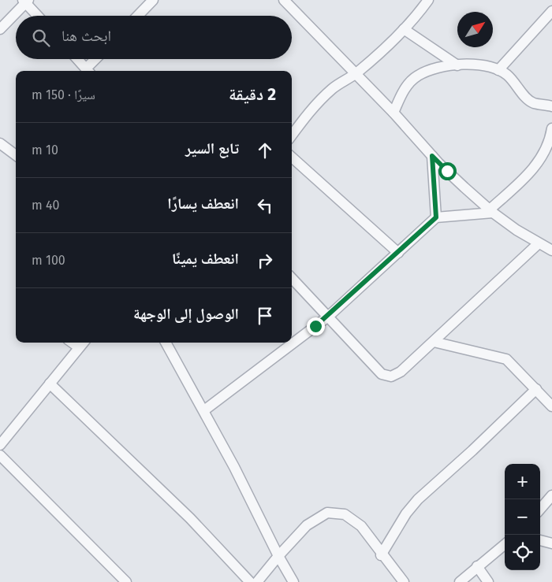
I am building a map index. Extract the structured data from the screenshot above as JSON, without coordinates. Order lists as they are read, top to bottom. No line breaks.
{"north":"top right","page":{"search":"ابحث هنا","heading":["2 دقيقة","سيرًا · 150 m"],"list":[["تابع السير","10 m"],["انعطف يسارًا","40 m"],["انعطف يمينًا","100 m"],"الوصول إلى الوجهة"],"map_buttons":["+","−"]}}
